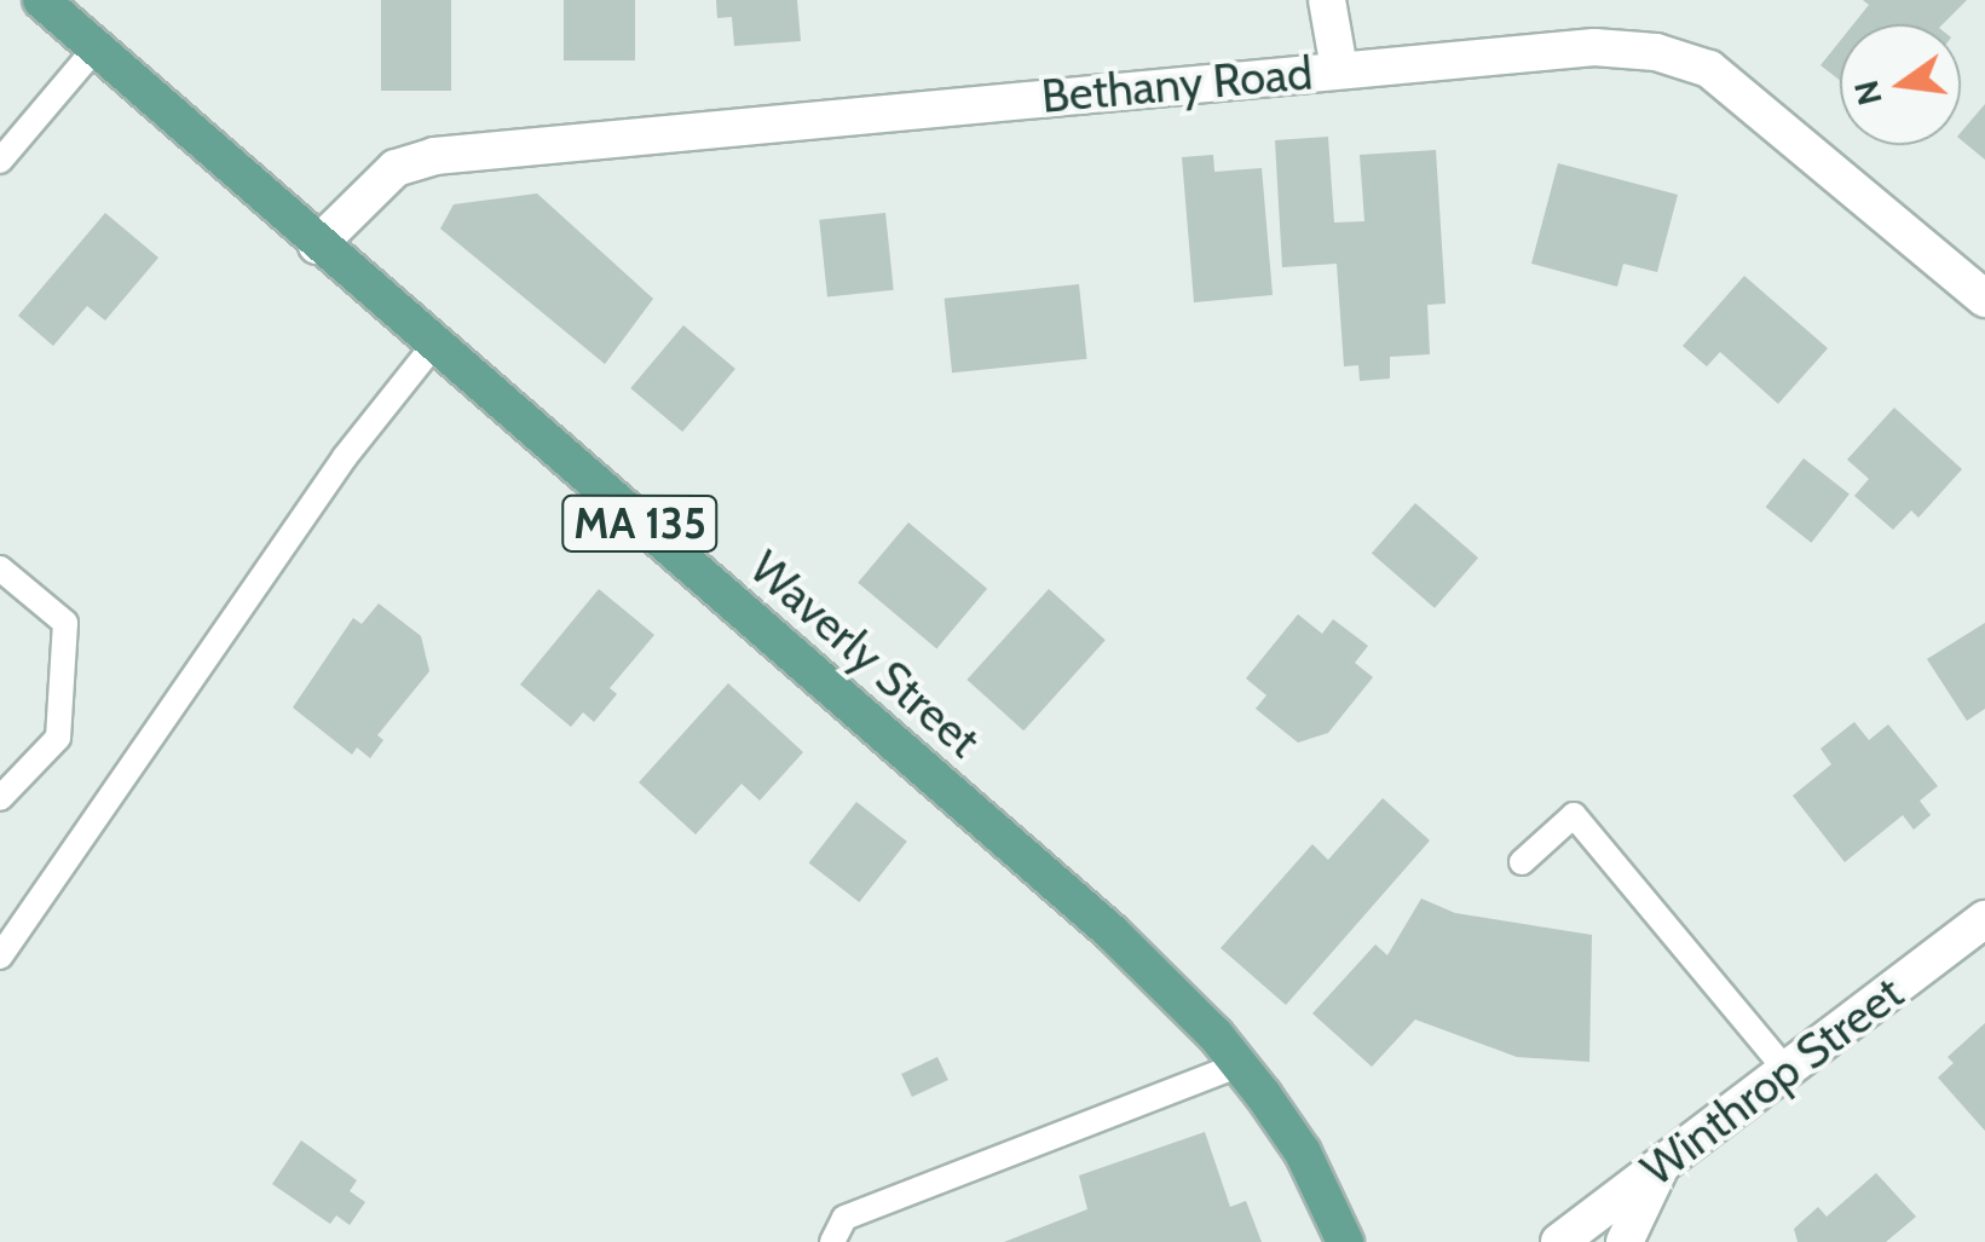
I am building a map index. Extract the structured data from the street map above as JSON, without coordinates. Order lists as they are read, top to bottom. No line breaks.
{"streets":{"main road":["MA 135","Waverly Street"],"street":["Bethany Road","Winthrop Street"]},"crossings":[["Bethany Road","Waverly Street"]],"north":"left"}
